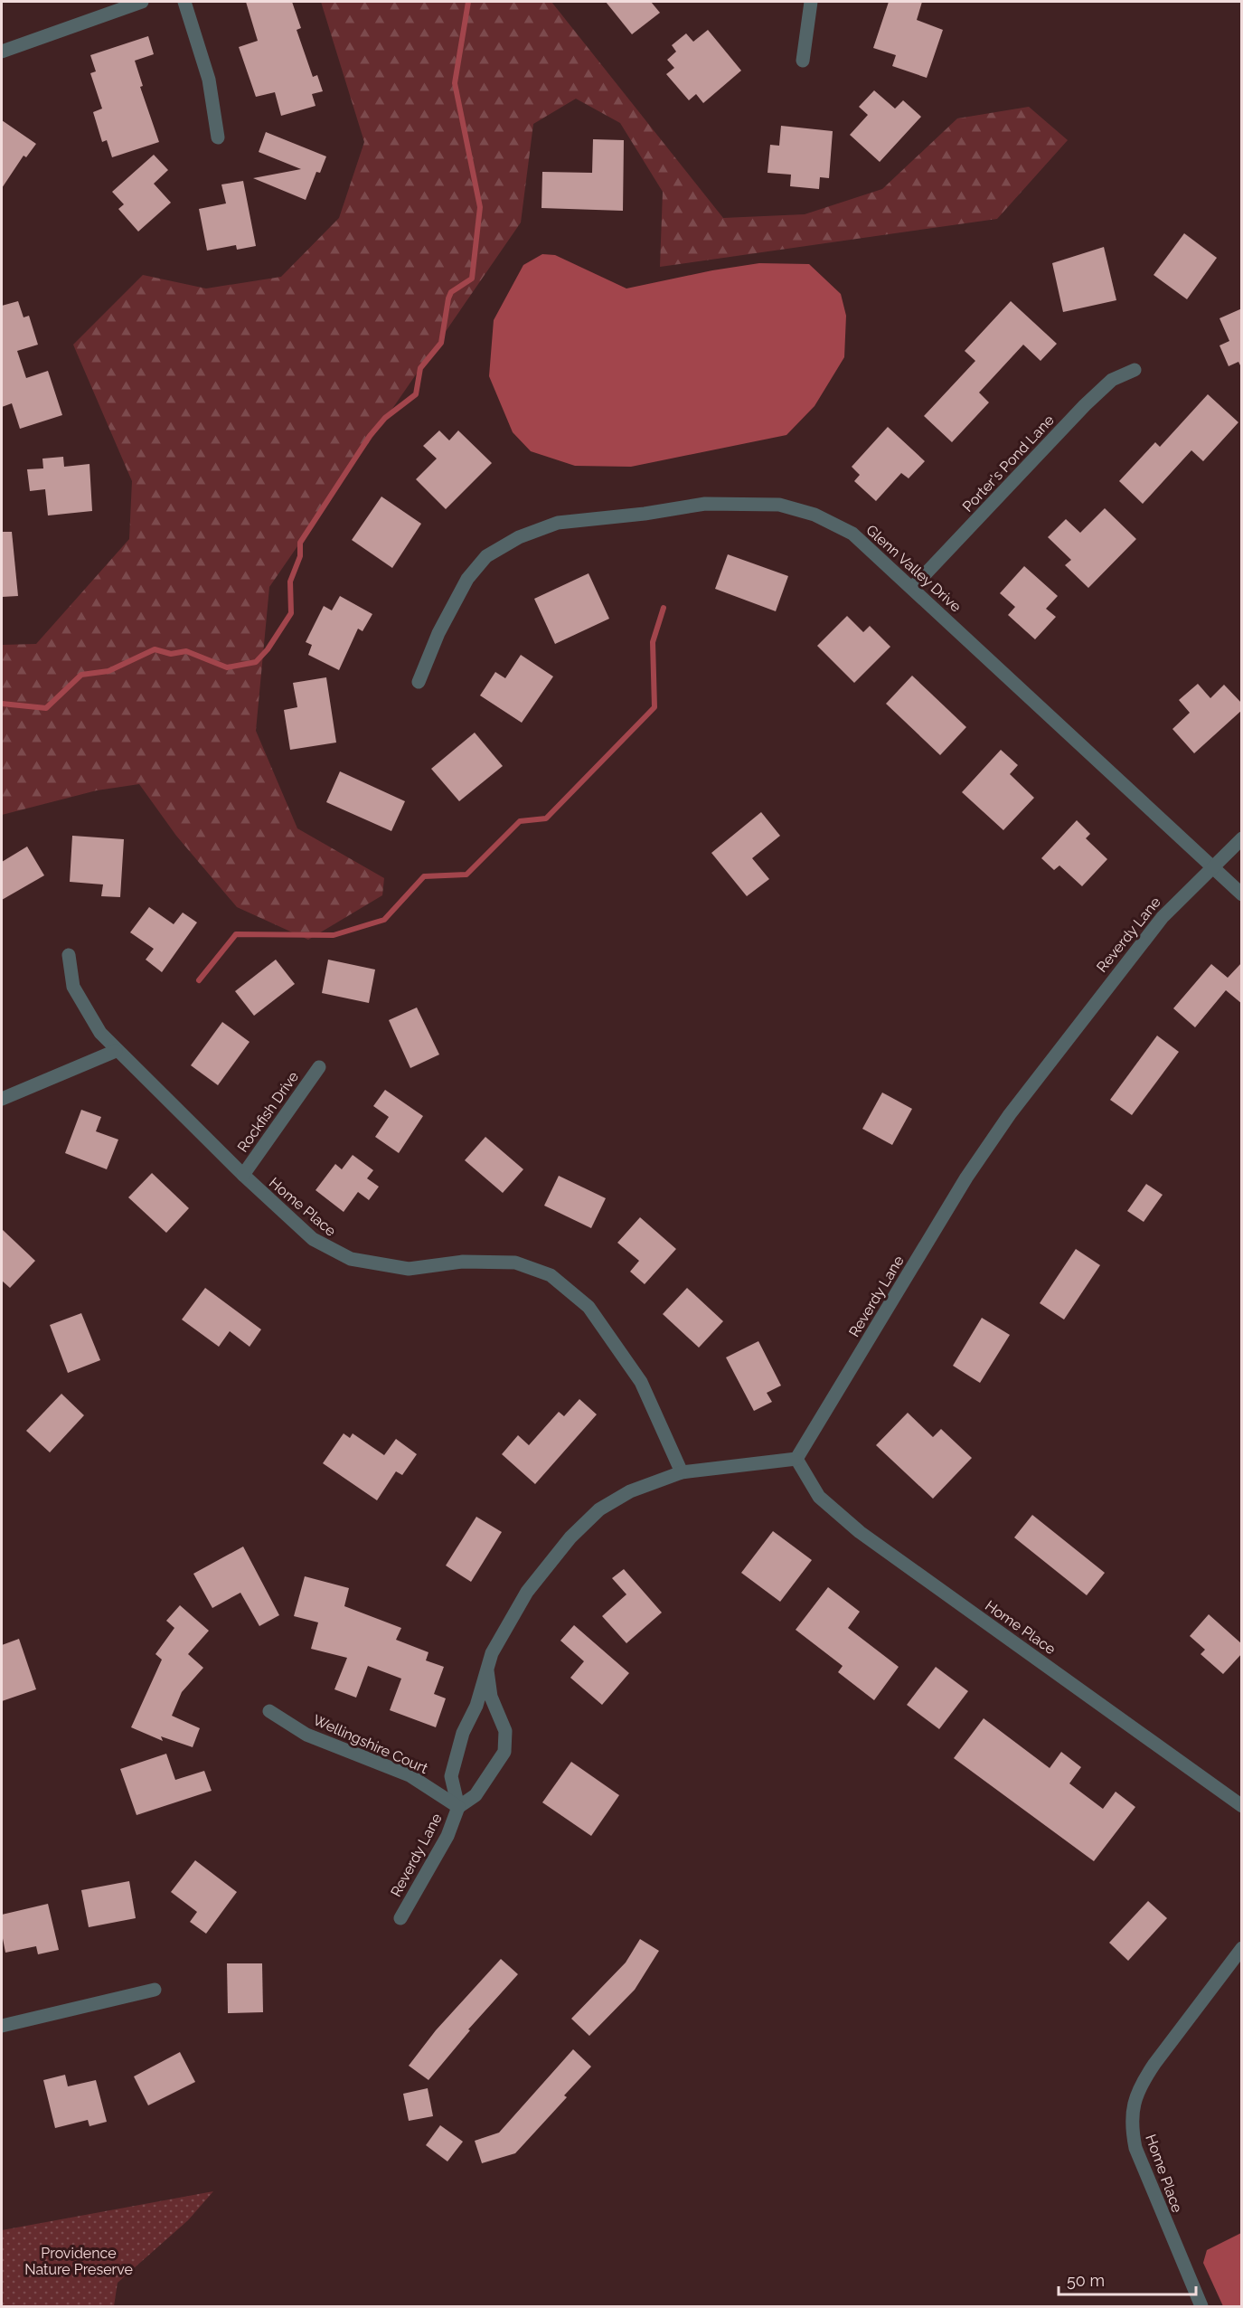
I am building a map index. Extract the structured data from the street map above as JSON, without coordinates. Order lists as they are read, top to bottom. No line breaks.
{"streets":{"street":["Porter's Pond Lane","Glenn Valley Drive","Reverdy Lane","Rockfish Drive","Home Place","Wellingshire Court"]},"crossings":[["Porter's Pond Lane","Glenn Valley Drive"],["Glenn Valley Drive","Reverdy Lane"],["Reverdy Lane","Home Place"],["Reverdy Lane","Wellingshire Court"],["Rockfish Drive","Home Place"]],"parks":["Providence Nature Preserve"],"scale_bar":"50 m"}
